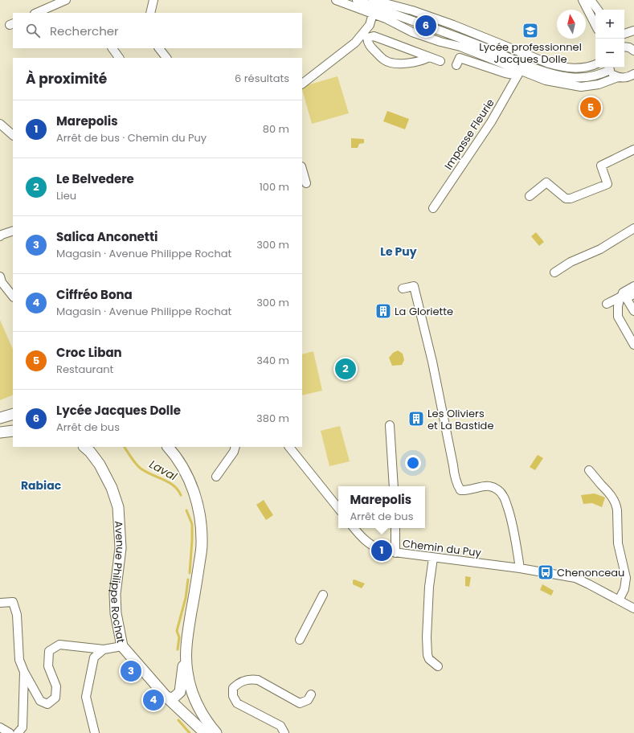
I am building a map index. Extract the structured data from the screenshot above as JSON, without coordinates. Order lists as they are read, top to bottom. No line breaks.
{"streets":{"main road":["Avenue Philippe Rochat"],"street":["Impasse Fleurie","Chemin du Puy"]},"districts":["Le Puy","Rabiac"],"water":["Laval"],"places":{"school or university":["Lycée professionnel Jacques Dolle"],"building":["La Gloriette","Les Oliviers et La Bastide"],"bus stop":["Chenonceau"]},"north":"top","page":{"map_buttons":["+","−"],"search":"Rechercher","pins":["6","5","2","1","3","4"],"heading":["À proximité","6 résultats"],"list":[{"mark":"1","name":"Marepolis","note":"Arrêt de bus · Chemin du Puy","value":"80 m"},{"mark":"2","name":"Le Belvedere","note":"Lieu","value":"100 m"},{"mark":"3","name":"Salica Anconetti","note":"Magasin · Avenue Philippe Rochat","value":"300 m"},{"mark":"4","name":"Ciffréo Bona","note":"Magasin · Avenue Philippe Rochat","value":"300 m"},{"mark":"5","name":"Croc Liban","note":"Restaurant","value":"340 m"},{"mark":"6","name":"Lycée Jacques Dolle","note":"Arrêt de bus","value":"380 m"}],"popup":["Marepolis","Arrêt de bus"]}}
